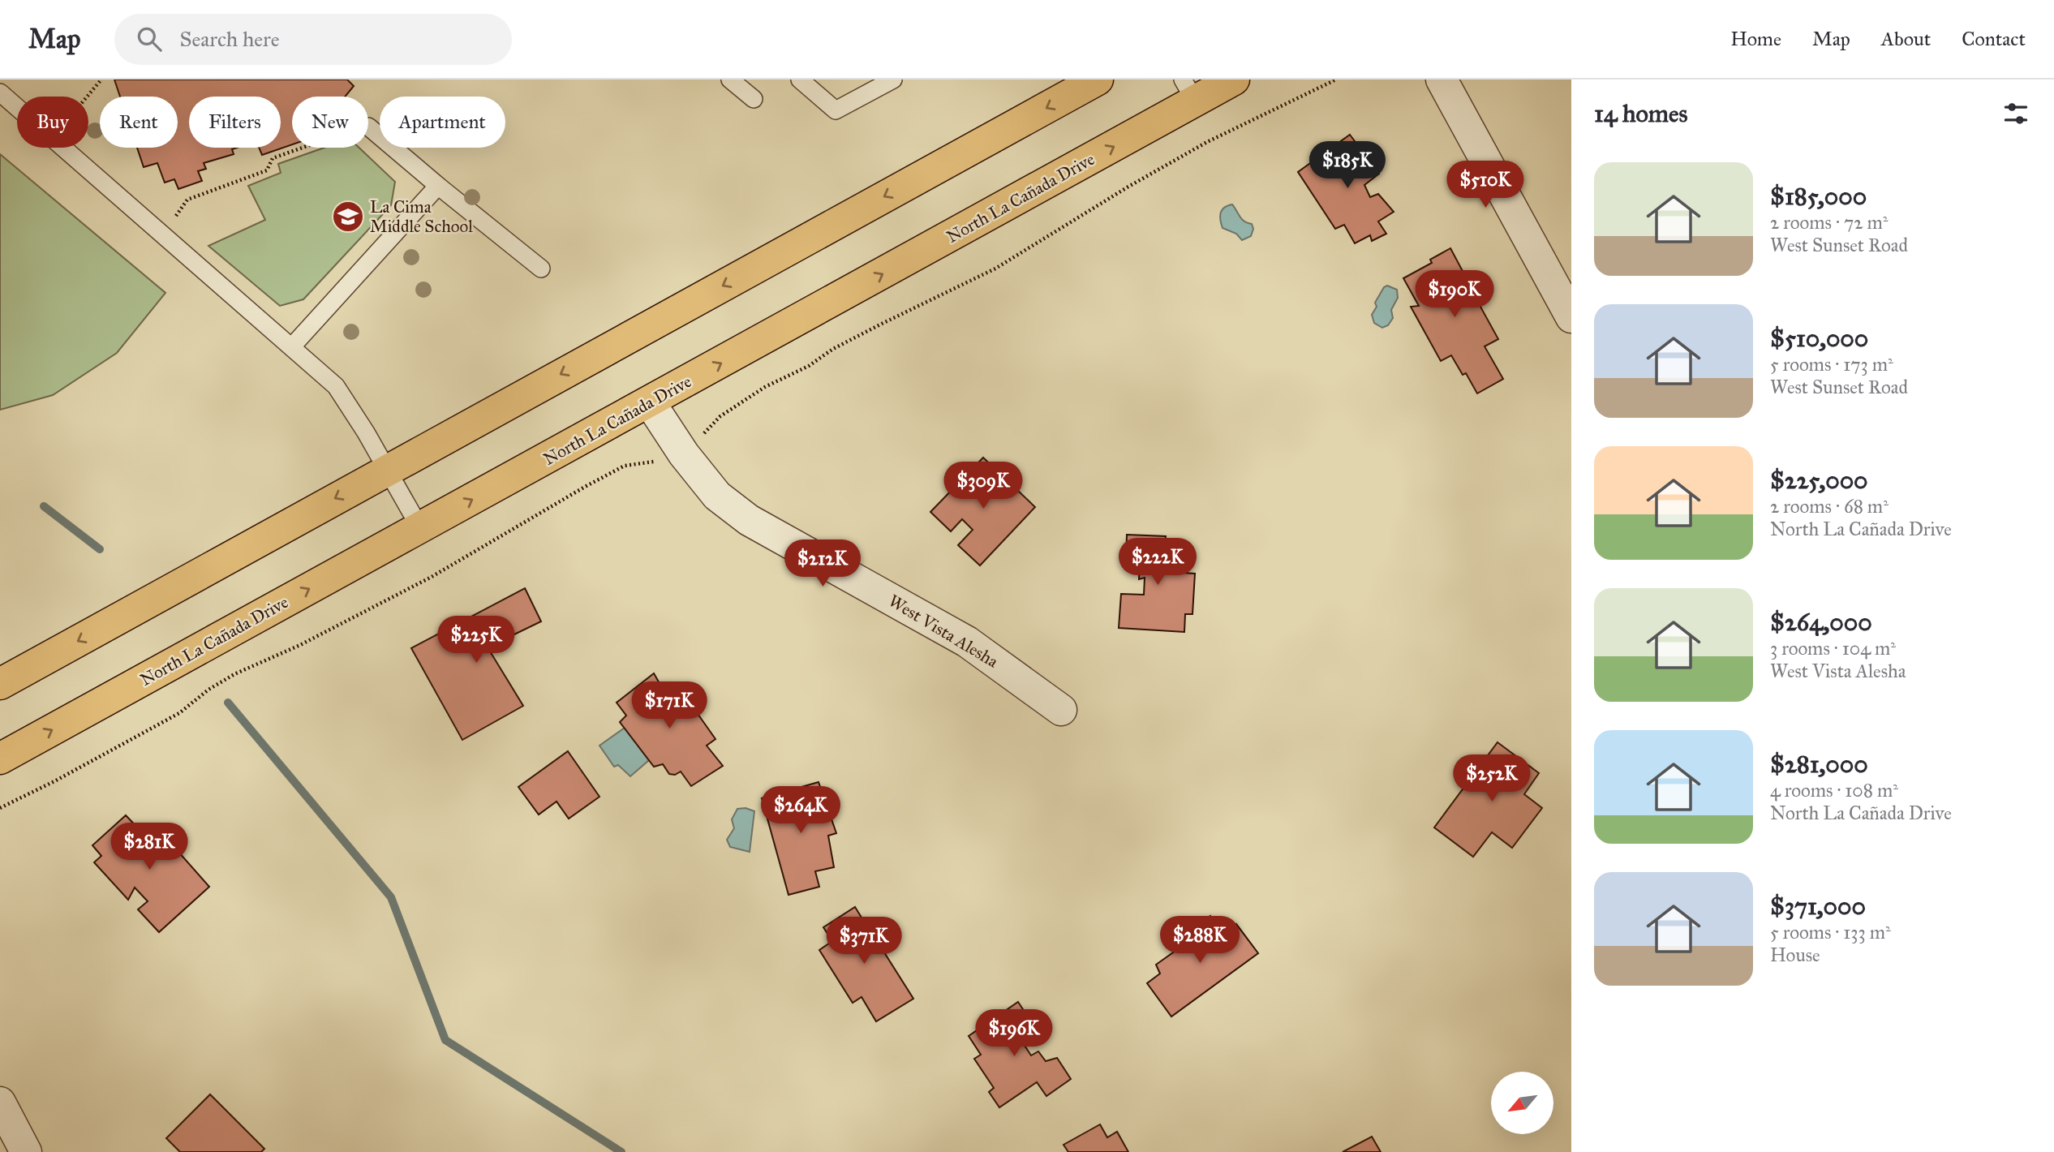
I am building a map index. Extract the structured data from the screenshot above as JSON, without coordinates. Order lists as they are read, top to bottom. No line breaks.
{"streets":{"main road":["North La Cañada Drive"],"street":["West Vista Alesha"]},"crossings":[["North La Cañada Drive","West Vista Alesha"]],"places":{"school or university":["La Cima Middle School"]},"north":"bottom left","page":{"header":"Map","search":"Search here","nav":["Home","Map","About","Contact"],"heading":"14 homes","chip":["Buy","Rent","Filters","New","Apartment"],"price":["$185K","$510K","$190K","$309K","$222K","$212K","$225K","$171K","$252K","$264K","$281K","$288K","$371K","$196K"],"list":[{"name":"$185,000","note":"2 rooms · 72 m² · West Sunset Road"},{"name":"$510,000","note":"5 rooms · 173 m² · West Sunset Road"},{"name":"$225,000","note":"2 rooms · 68 m² · North La Cañada Drive"},{"name":"$264,000","note":"3 rooms · 104 m² · West Vista Alesha"},{"name":"$281,000","note":"4 rooms · 108 m² · North La Cañada Drive"},{"name":"$371,000","note":"5 rooms · 133 m² · House"}]}}
